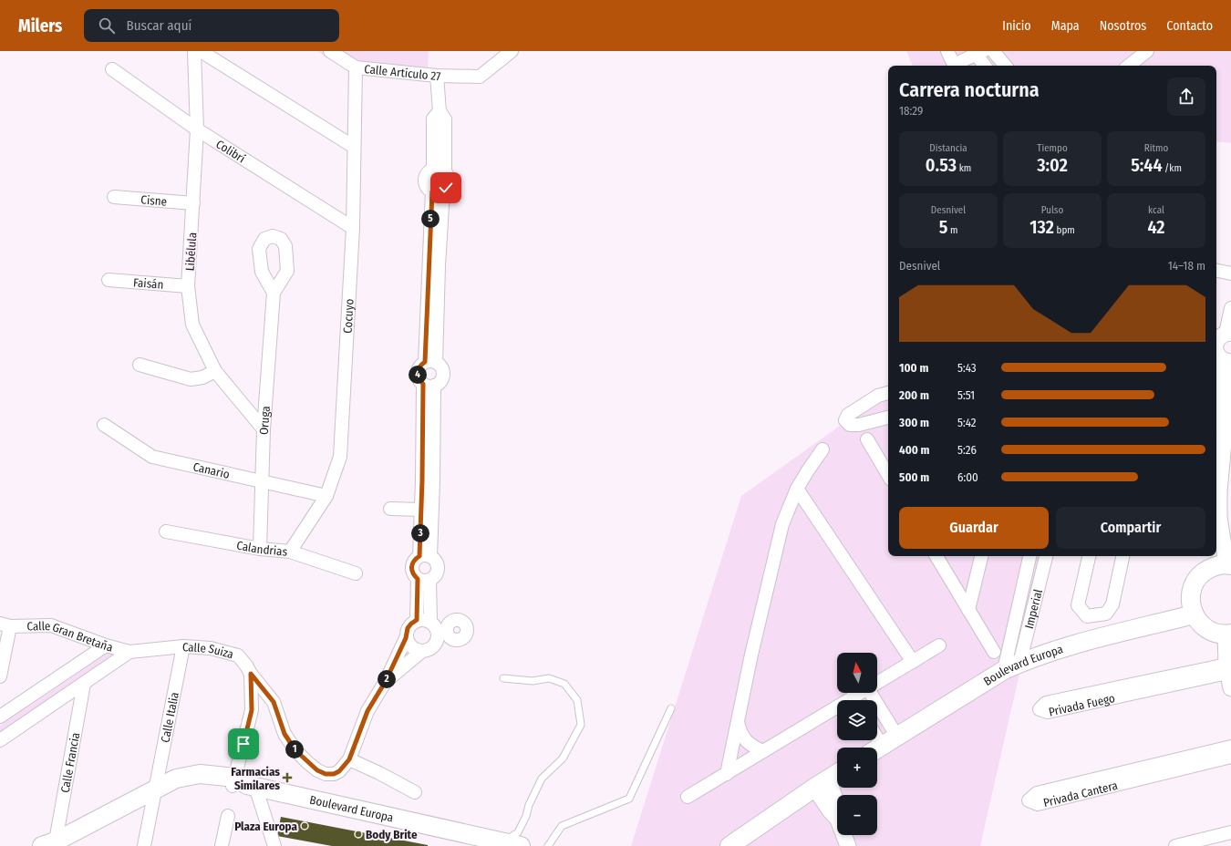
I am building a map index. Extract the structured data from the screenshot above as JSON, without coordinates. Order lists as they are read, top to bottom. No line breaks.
{"streets":{"main road":["Boulevard Europa"],"street":["Calle Artículo 27","Colibrí","Cisne","Libélula","Faisán","Cocuyo","Oruga","Canario","Calandrias","Imperial","Calle Gran Bretaña","Calle Suiza","Privada Fuego","Calle Italia","Calle Francia","Privada Cantera"]},"crossings":[["Calle Artículo 27","Cocuyo"],["Colibrí","Libélula"],["Colibrí","Cocuyo"],["Cisne","Libélula"],["Libélula","Faisán"],["Libélula","Oruga"],["Cocuyo","Canario"],["Cocuyo","Calandrias"],["Oruga","Canario"],["Oruga","Calandrias"],["Imperial","Boulevard Europa"],["Calle Gran Bretaña","Calle Suiza"],["Calle Suiza","Calle Italia"],["Boulevard Europa","Calle Italia"],["Boulevard Europa","Calle Francia"]],"places":{"health":["Farmacias Similares"],"other":["Plaza Europa","Body Brite"]},"north":"top","page":{"header":"Milers","search":"Buscar aquí","nav":["Inicio","Mapa","Nosotros","Contacto"],"heading":["Carrera nocturna","18:29"],"stats":[["Distancia","0.53 km"],["Tiempo","3:02"],["Ritmo","5:44 /km"],["Desnivel","5 m"],["Pulso","132 bpm"],["kcal","42"]],"pins":["5","4","3","2","1"],"chart":["Desnivel","14–18 m"],"list":[{"name":"100 m","note":"5:43"},{"name":"200 m","note":"5:51"},{"name":"300 m","note":"5:42"},{"name":"400 m","note":"5:26"},{"name":"500 m","note":"6:00"}],"buttons":["Guardar","Compartir"],"map_buttons":["+","−"]}}
